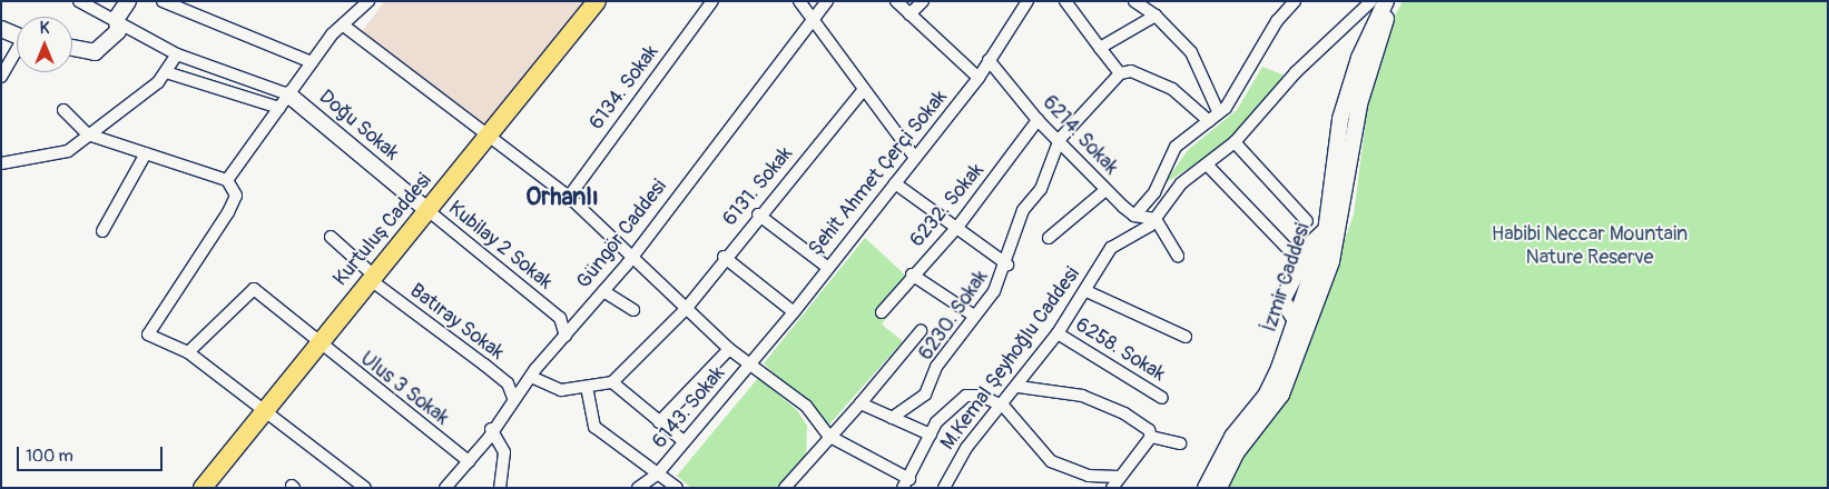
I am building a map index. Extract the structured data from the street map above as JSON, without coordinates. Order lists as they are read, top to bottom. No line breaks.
{"streets":{"main road":["Kurtuluş Caddesi"],"street":["6134. Sokak","Doğu Sokak","6214. Sokak","Şehit Ahmet Çerçi Sokak","6131. Sokak","6232. Sokak","Güngör Caddesi","Kubilay 2 Sokak","İzmir Caddesi","6230. Sokak","Batıray Sokak","6258. Sokak","M.Kemal Şeyhoğlu Caddesi","Ulus 3 Sokak","6143. Sokak"]},"crossings":[["Doğu Sokak","Kurtuluş Caddesi"],["Doğu Sokak","Kubilay 2 Sokak"],["6214. Sokak","Şehit Ahmet Çerçi Sokak"],["6214. Sokak","6232. Sokak"],["6214. Sokak","6230. Sokak"],["Şehit Ahmet Çerçi Sokak","6143. Sokak"],["Kurtuluş Caddesi","Kubilay 2 Sokak"],["Kurtuluş Caddesi","Batıray Sokak"],["Kurtuluş Caddesi","Ulus 3 Sokak"],["Güngör Caddesi","Kubilay 2 Sokak"],["Güngör Caddesi","Batıray Sokak"],["Güngör Caddesi","Ulus 3 Sokak"],["6258. Sokak","M.Kemal Şeyhoğlu Caddesi"]],"districts":["Orhanlı"],"parks":["Habibi Neccar Mountain Nature Reserve"],"scale_bar":"100 m","north":"top"}
